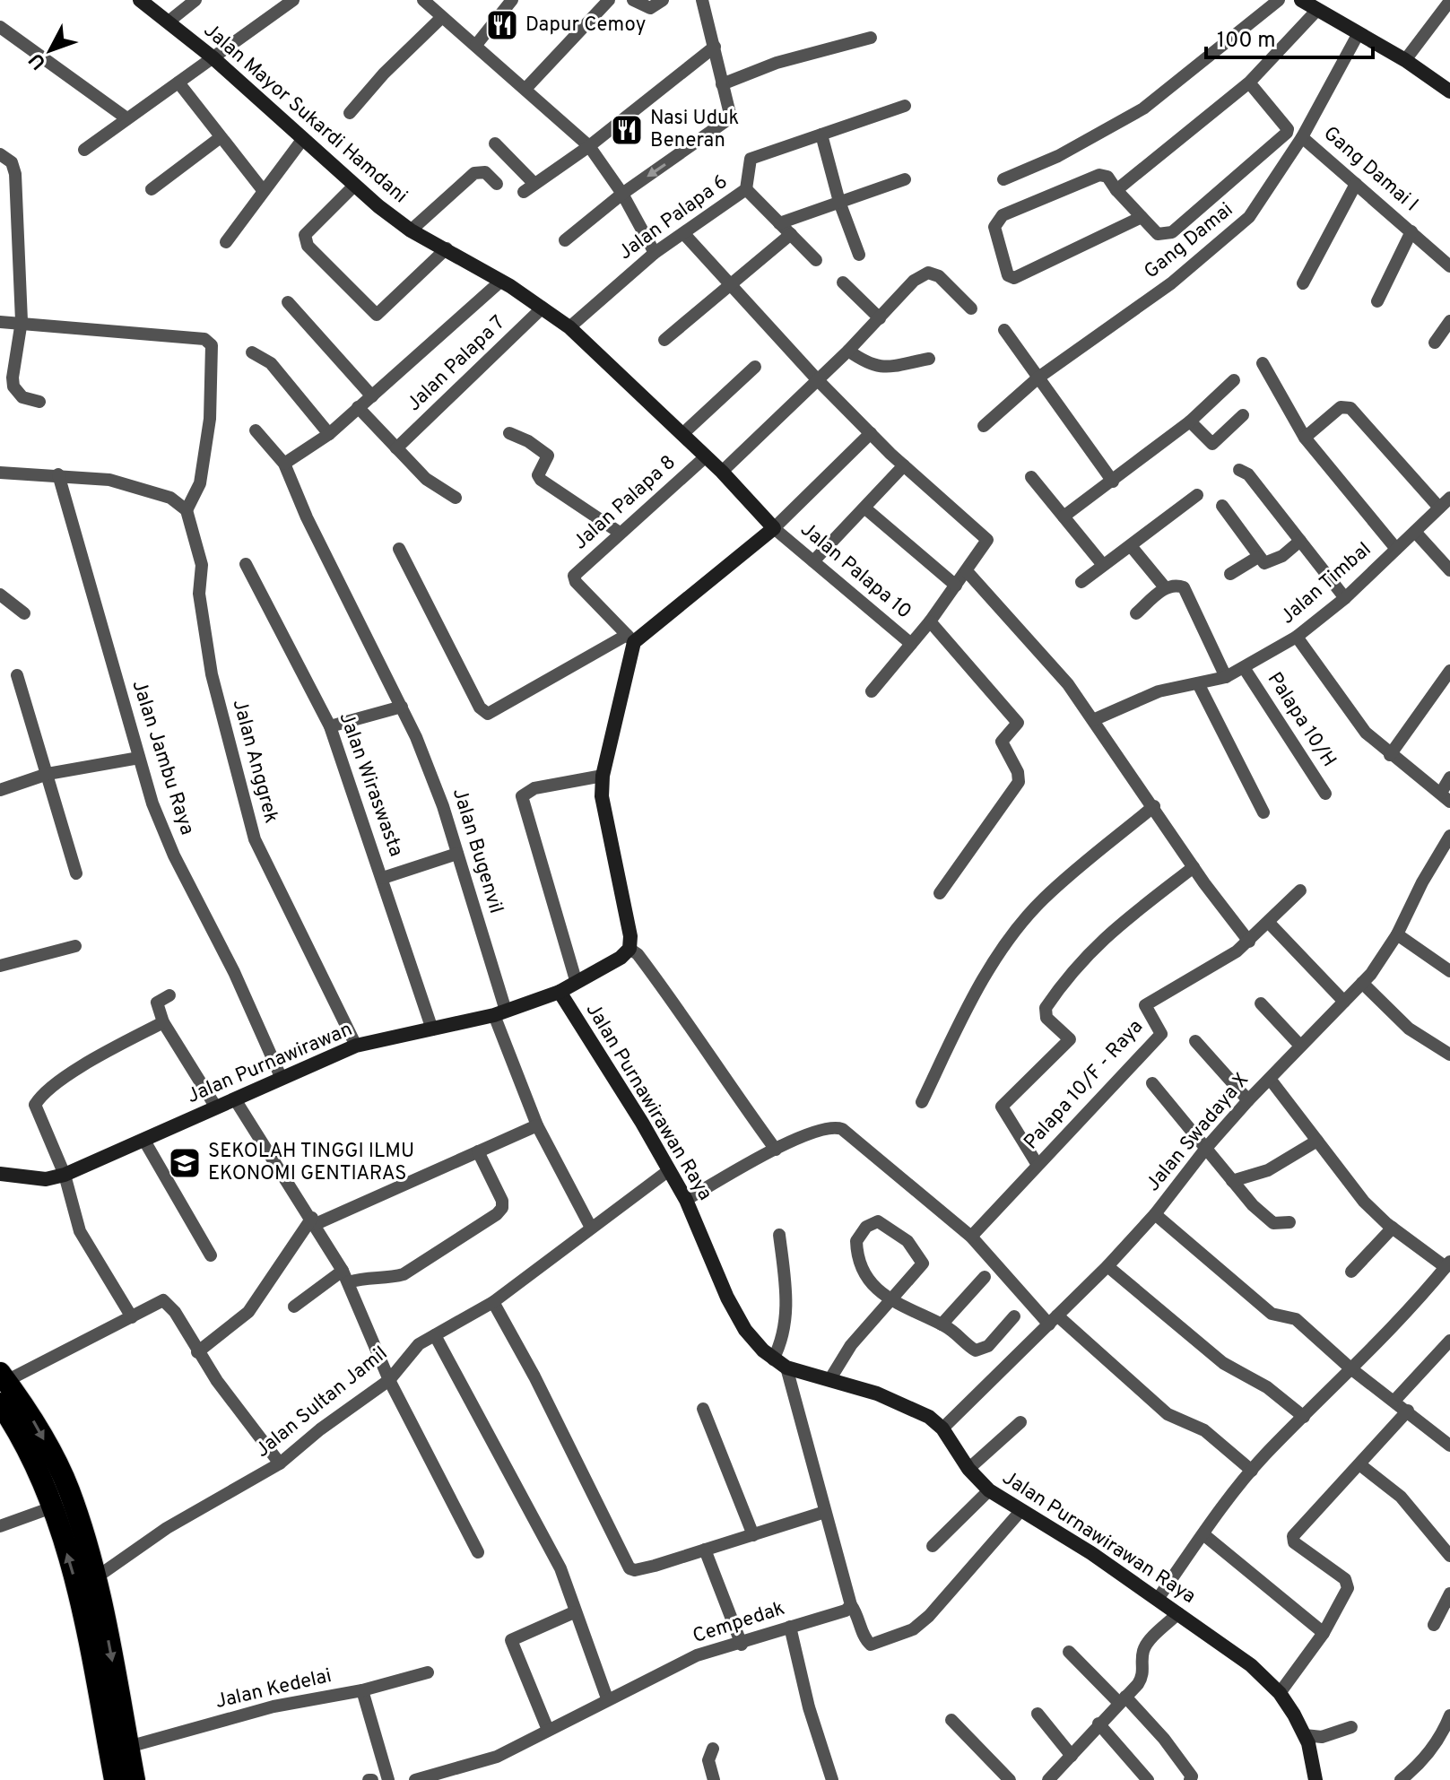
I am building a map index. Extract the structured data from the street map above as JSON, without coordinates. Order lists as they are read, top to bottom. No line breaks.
{"streets":{"street":["Jalan Mayor Sukardi Hamdani","Gang Damai I","Jalan Palapa 6","Gang Damai","Jalan Palapa 7","Jalan Palapa 8","Jalan Palapa 10","Jalan Timbal","Palapa 10/H","Jalan Jambu Raya","Jalan Anggrek","Jalan Wiraswasta","Jalan Bugenvil","Jalan Purnawirawan","Palapa 10/F - Raya","Jalan Purnawirawan Raya","Jalan Swadaya X","Jalan Sultan Jamil","Cempedak","Jalan Kedelai"]},"crossings":[["Jalan Mayor Sukardi Hamdani","Jalan Palapa 6"],["Jalan Mayor Sukardi Hamdani","Jalan Palapa 7"],["Jalan Mayor Sukardi Hamdani","Jalan Palapa 8"],["Jalan Mayor Sukardi Hamdani","Jalan Palapa 10"],["Gang Damai I","Gang Damai"],["Jalan Timbal","Palapa 10/H"],["Jalan Jambu Raya","Jalan Purnawirawan"],["Jalan Anggrek","Jalan Purnawirawan"],["Jalan Wiraswasta","Jalan Purnawirawan"],["Jalan Bugenvil","Jalan Purnawirawan"],["Jalan Bugenvil","Jalan Sultan Jamil"],["Jalan Purnawirawan","Jalan Purnawirawan Raya"],["Jalan Purnawirawan Raya","Jalan Swadaya X"],["Jalan Purnawirawan Raya","Jalan Sultan Jamil"]],"places":{"restaurant":["Dapur Cemoy","Nasi Uduk Beneran"],"school or university":["SEKOLAH TINGGI ILMU EKONOMI GENTIARAS"]},"scale_bar":"100 m","north":"bottom left"}
